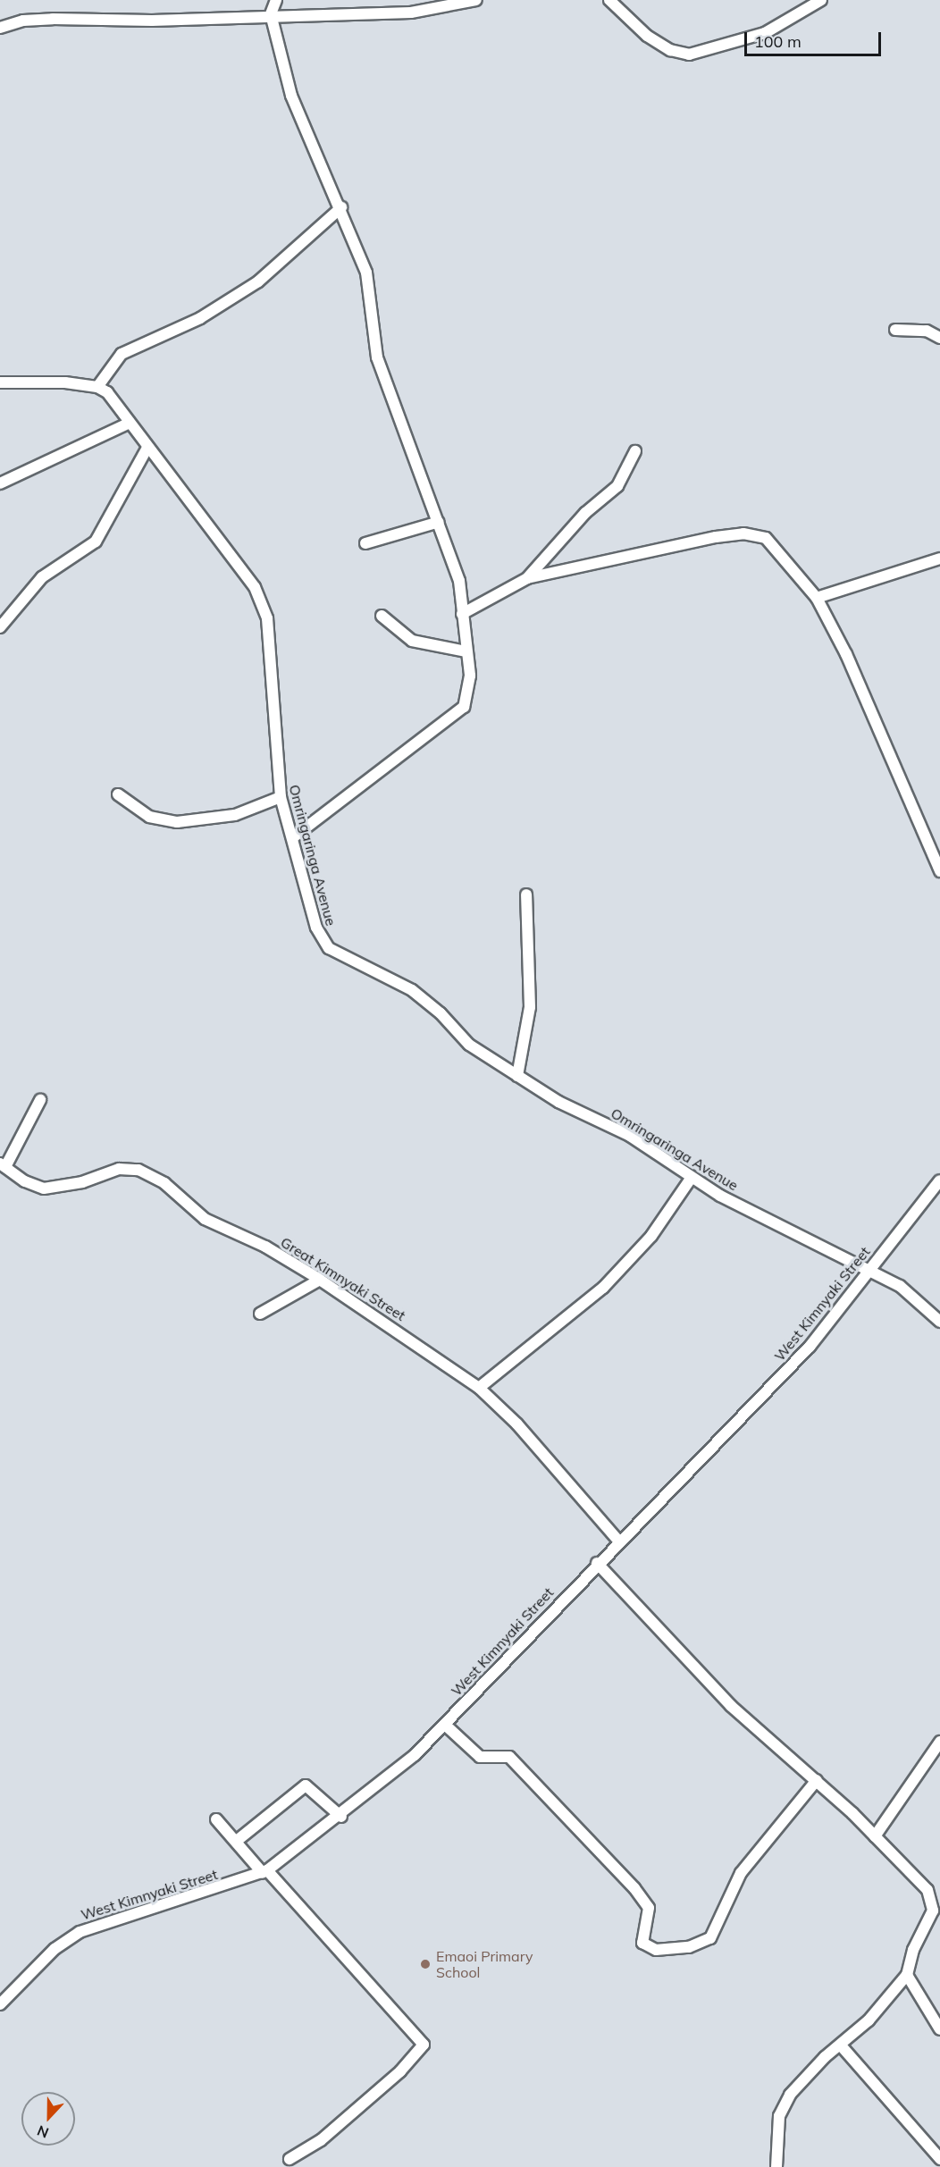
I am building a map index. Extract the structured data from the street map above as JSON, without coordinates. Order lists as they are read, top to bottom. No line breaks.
{"streets":{"street":["Omringaringa Avenue","Great Kimnyaki Street","West Kimnyaki Street"]},"crossings":[["Omringaringa Avenue","West Kimnyaki Street"],["Great Kimnyaki Street","West Kimnyaki Street"]],"places":["Emaoi Primary School"],"scale_bar":"100 m","north":"bottom"}
